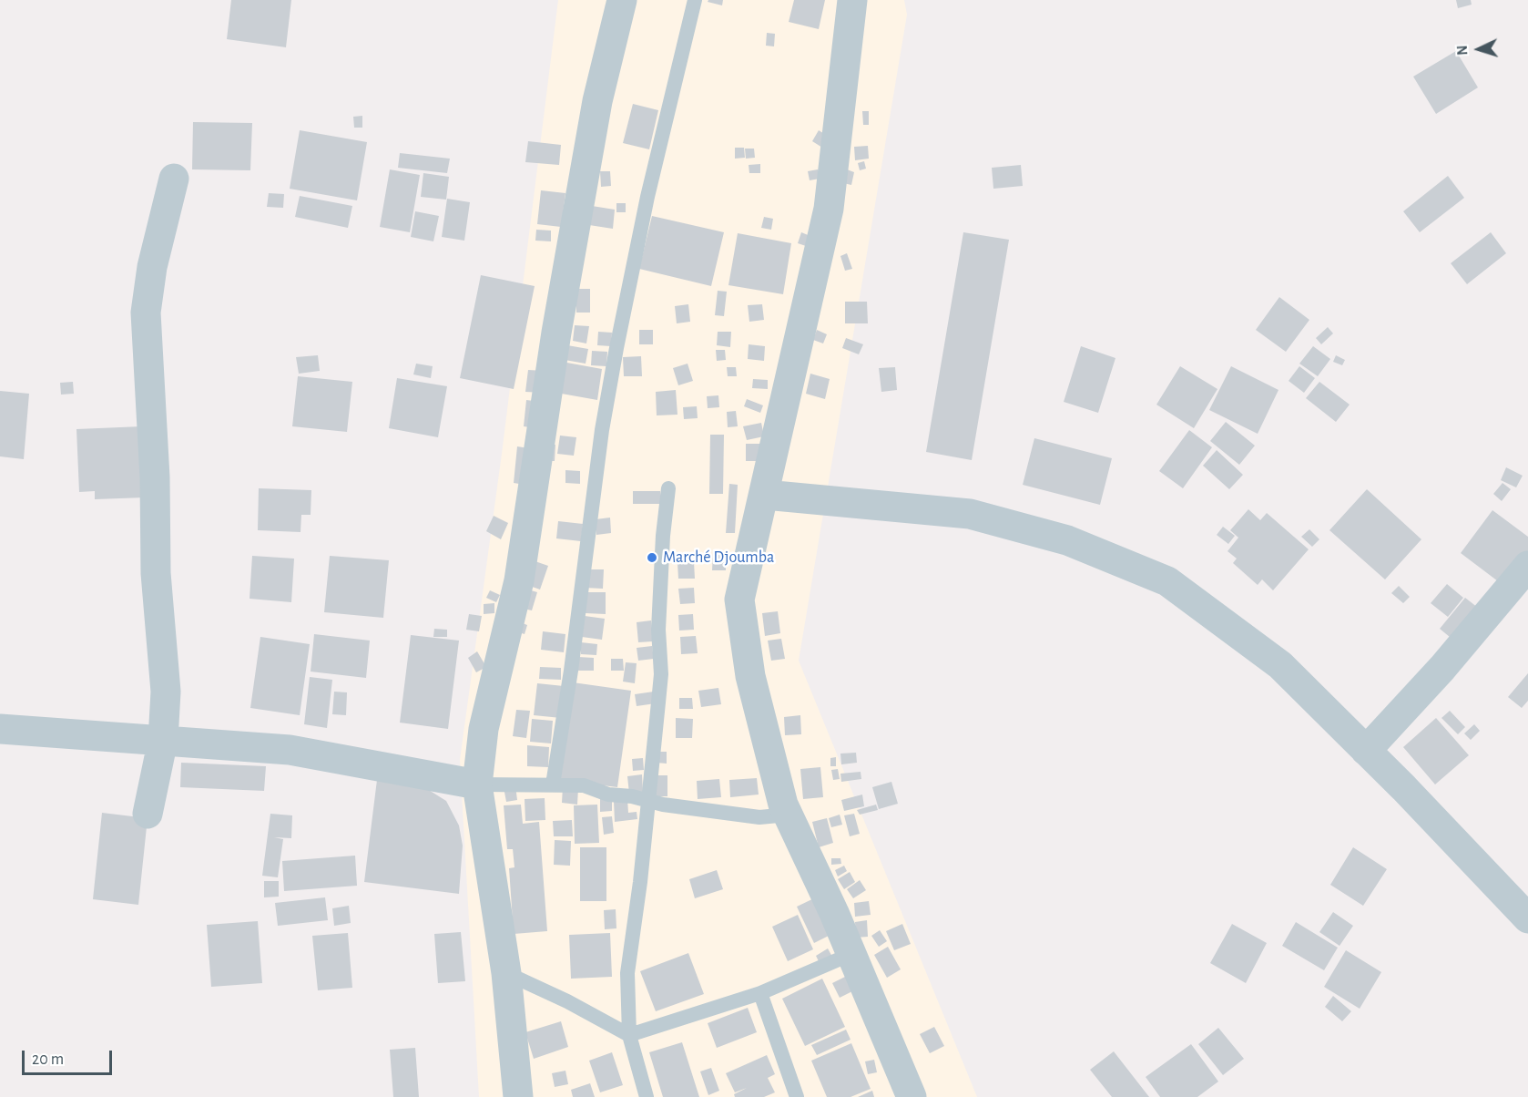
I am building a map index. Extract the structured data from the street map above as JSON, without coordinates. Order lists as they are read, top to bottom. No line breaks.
{"places":["Marché Djoumba"],"scale_bar":"20 m","north":"left"}
